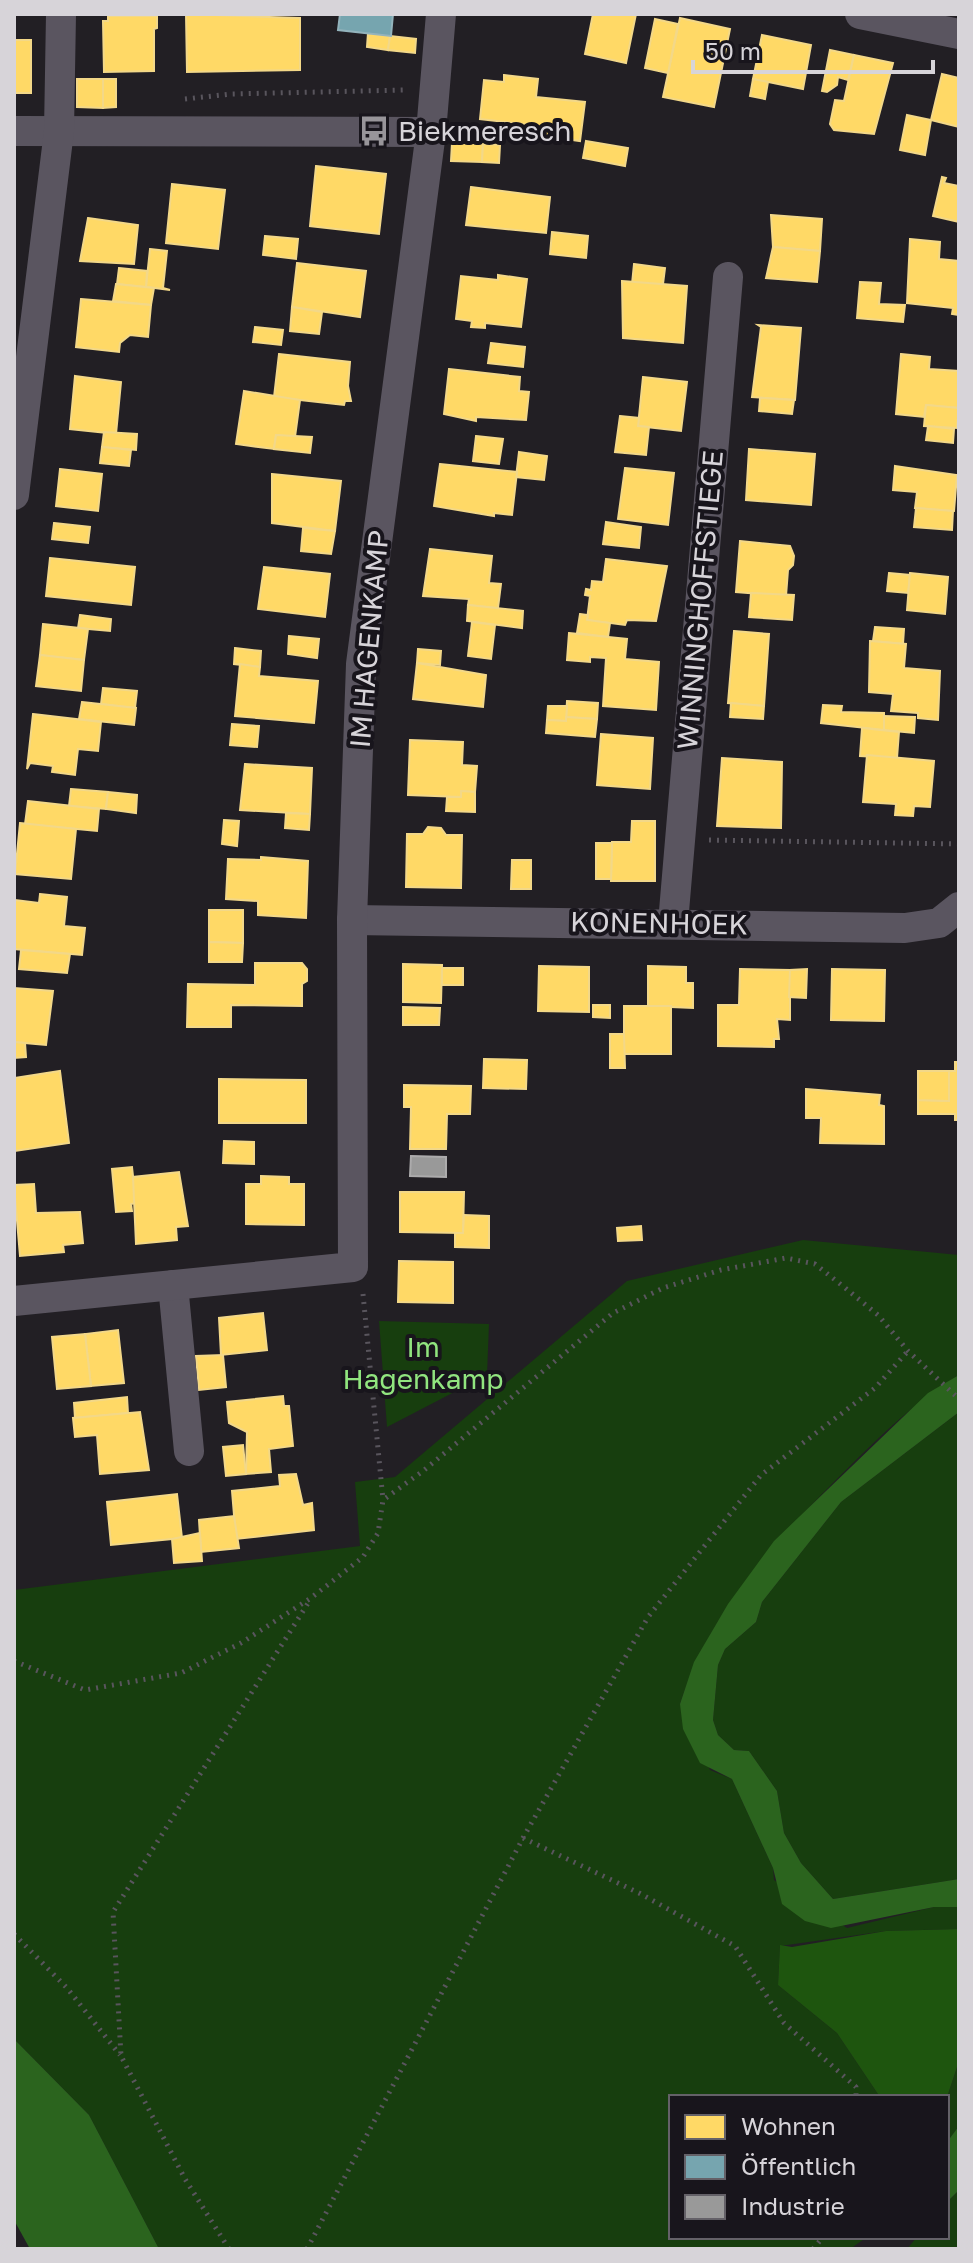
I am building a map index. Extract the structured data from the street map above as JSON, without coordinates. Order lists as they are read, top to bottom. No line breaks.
{"streets":{"street":["WINNINGHOFFSTIEGE","IM HAGENKAMP","KONENHOEK"]},"crossings":[["WINNINGHOFFSTIEGE","KONENHOEK"],["IM HAGENKAMP","KONENHOEK"]],"parks":["Im Hagenkamp"],"places":{"bus stop":["Biekmeresch"]},"legend":["Wohnen","Öffentlich","Industrie"],"scale_bar":"50 m"}
